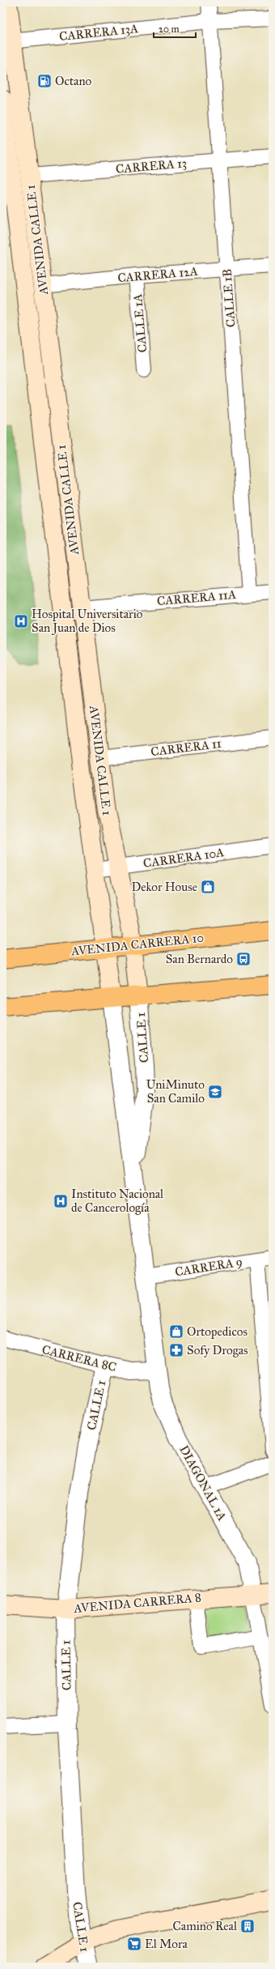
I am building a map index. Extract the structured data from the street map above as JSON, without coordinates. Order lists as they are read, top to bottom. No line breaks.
{"streets":{"main road":["AVENIDA CALLE 1","AVENIDA CARRERA 10","AVENIDA CARRERA 8"],"street":["CARRERA 13A","CARRERA 13","CARRERA 12A","CALLE 1B","CALLE 1A","CARRERA 11A","CARRERA 11","CARRERA 10A","CALLE 1","CARRERA 9","CARRERA 8C","DIAGONAL 1A"]},"crossings":[["CARRERA 13A","AVENIDA CALLE 1"],["CARRERA 13A","CALLE 1B"],["CARRERA 13","AVENIDA CALLE 1"],["CARRERA 13","CALLE 1B"],["AVENIDA CALLE 1","CARRERA 12A"],["AVENIDA CALLE 1","CARRERA 11A"],["AVENIDA CALLE 1","CARRERA 11"],["AVENIDA CALLE 1","CARRERA 10A"],["AVENIDA CALLE 1","AVENIDA CARRERA 10"],["AVENIDA CALLE 1","CALLE 1"],["CARRERA 12A","CALLE 1B"],["CARRERA 12A","CALLE 1A"],["CALLE 1B","CARRERA 11A"],["CALLE 1","CARRERA 9"],["CALLE 1","CARRERA 8C"],["CALLE 1","DIAGONAL 1A"],["CALLE 1","AVENIDA CARRERA 8"],["CARRERA 8C","DIAGONAL 1A"],["DIAGONAL 1A","AVENIDA CARRERA 8"]],"places":{"fuel station":["Octano"],"hospital":["Hospital Universitario San Juan de Dios","Instituto Nacional de Cancerología"],"shop":["Dekor House","Ortopedicos"],"bus stop":["San Bernardo"],"school or university":["UniMinuto San Camilo"],"pharmacy":["Sofy Drogas"],"building":["Camino Real"],"supermarket":["El Mora"]},"scale_bar":"20 m"}
